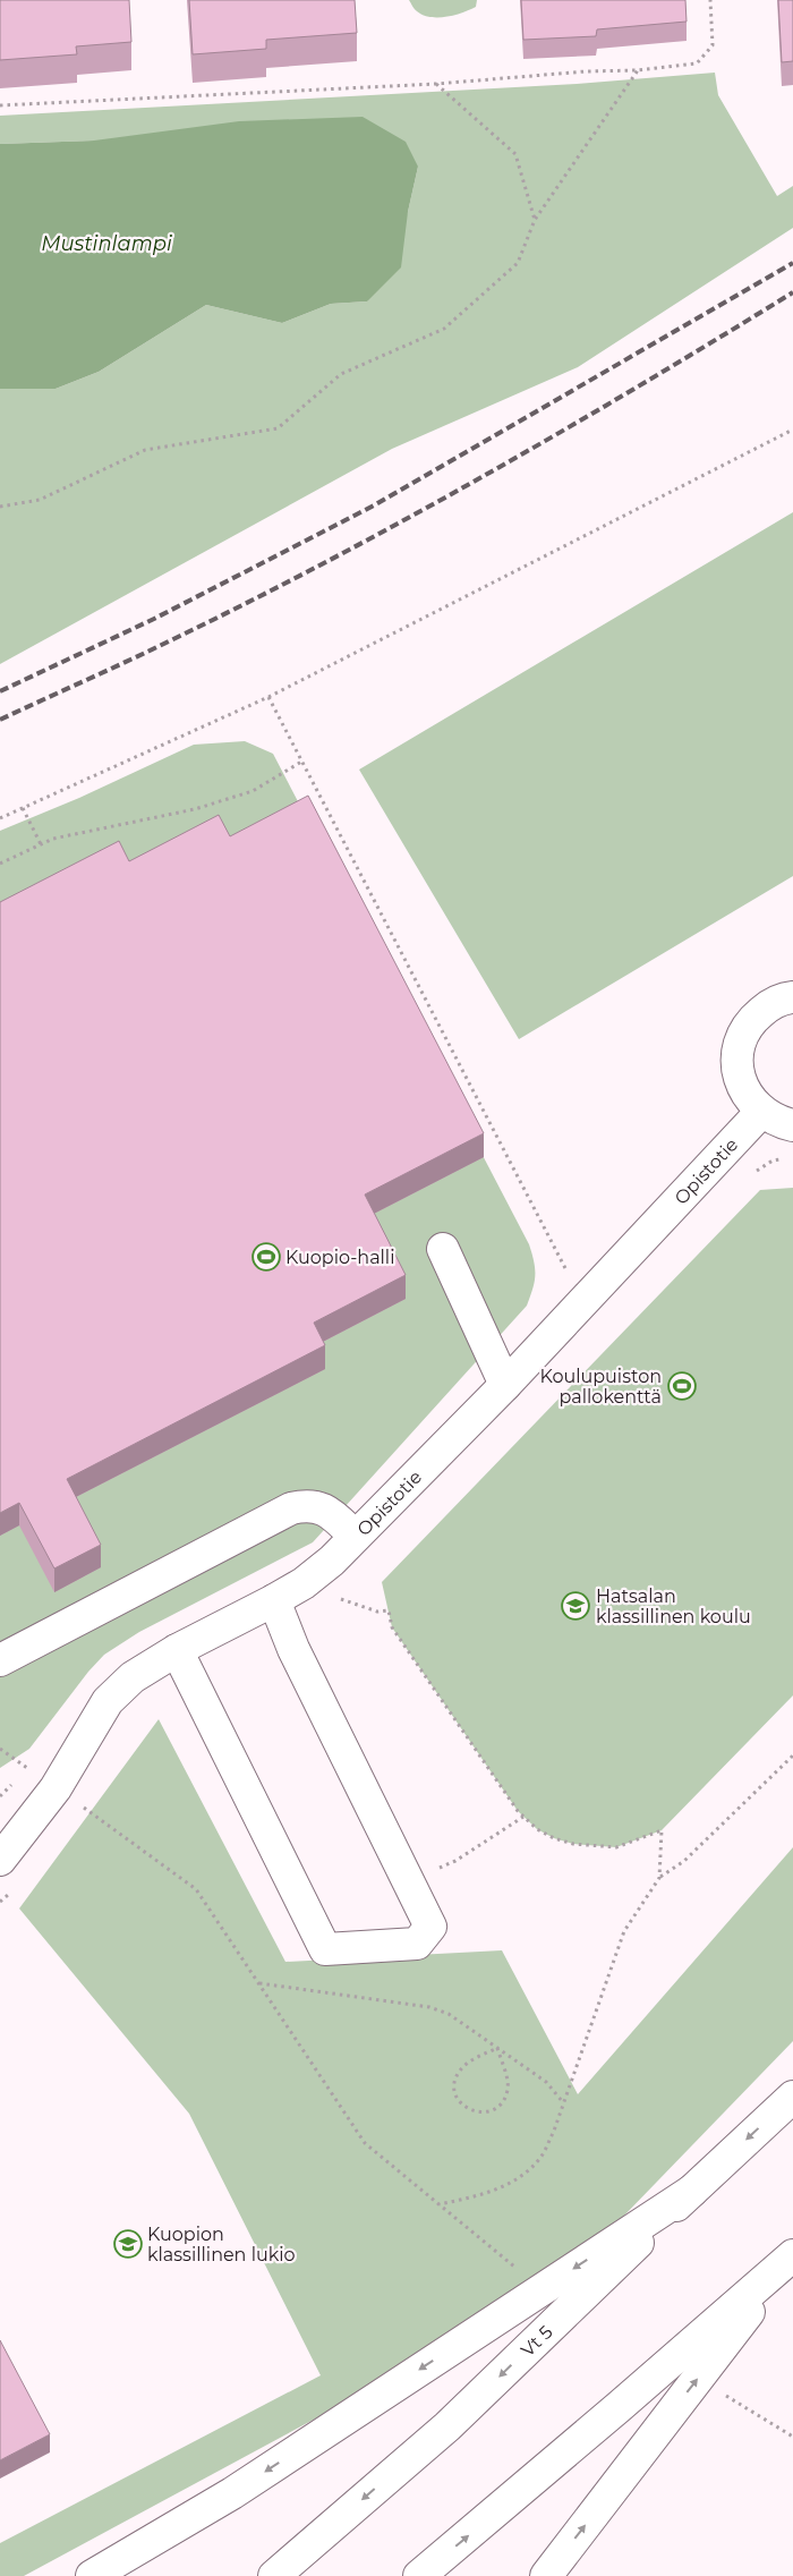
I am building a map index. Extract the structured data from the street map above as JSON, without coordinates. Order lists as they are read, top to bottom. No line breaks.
{"streets":{"main road":["Opistotie","Vt 5"]},"water":["Mustinlampi"],"places":{"sports":["Kuopio-halli","Koulupuiston pallokenttä"],"school or university":["Hatsalan klassillinen koulu","Kuopion klassillinen lukio"]}}
